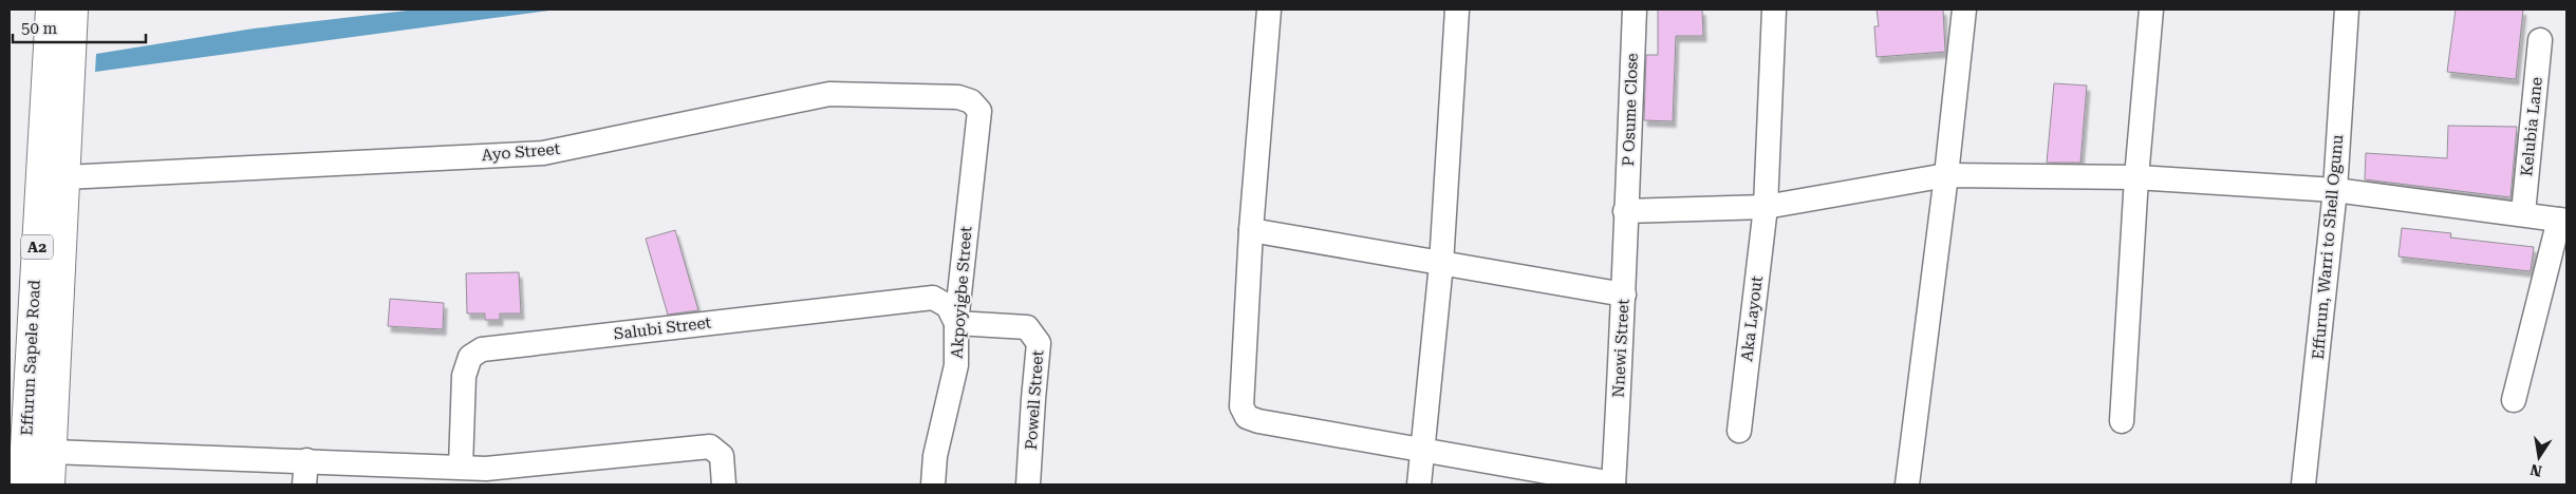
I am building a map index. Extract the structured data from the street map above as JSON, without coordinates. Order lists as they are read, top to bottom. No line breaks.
{"streets":{"highway":["A2","Effurun Sapele Road"],"street":["P Osume Close","Kelubia Lane","Ayo Street","Effurun, Warri to Shell Ogunu","Akpoyigbe Street","Aka Layout","Salubi Street","Nnewi Street","Powell Street"]},"crossings":[["P Osume Close","Nnewi Street"],["Ayo Street","Akpoyigbe Street"],["Ayo Street","Effurun Sapele Road"],["Akpoyigbe Street","Salubi Street"],["Akpoyigbe Street","Powell Street"],["Salubi Street","Powell Street"]],"scale_bar":"50 m","north":"bottom"}
